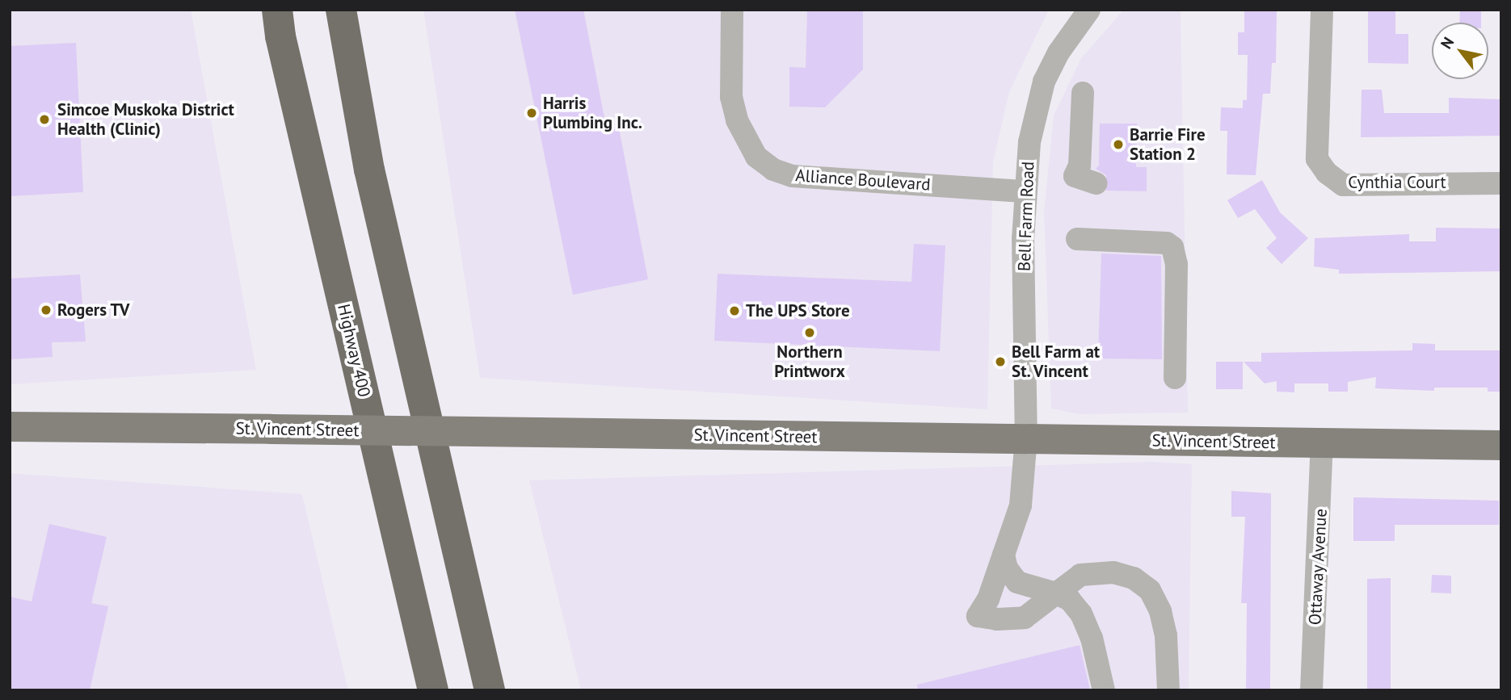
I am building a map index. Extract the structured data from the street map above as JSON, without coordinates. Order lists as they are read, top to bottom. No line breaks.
{"streets":{"highway":["Highway 400"],"main road":["St. Vincent Street"],"street":["Alliance Boulevard","Cynthia Court","Bell Farm Road","Ottaway Avenue"]},"crossings":[["Alliance Boulevard","Bell Farm Road"],["Bell Farm Road","St. Vincent Street"],["St. Vincent Street","Ottaway Avenue"]],"places":["Harris Plumbing Inc.","Simcoe Muskoka District Health (Clinic)","Barrie Fire Station 2","Rogers TV","The UPS Store","Northern Printworx","Bell Farm at St. Vincent"],"north":"top left"}
